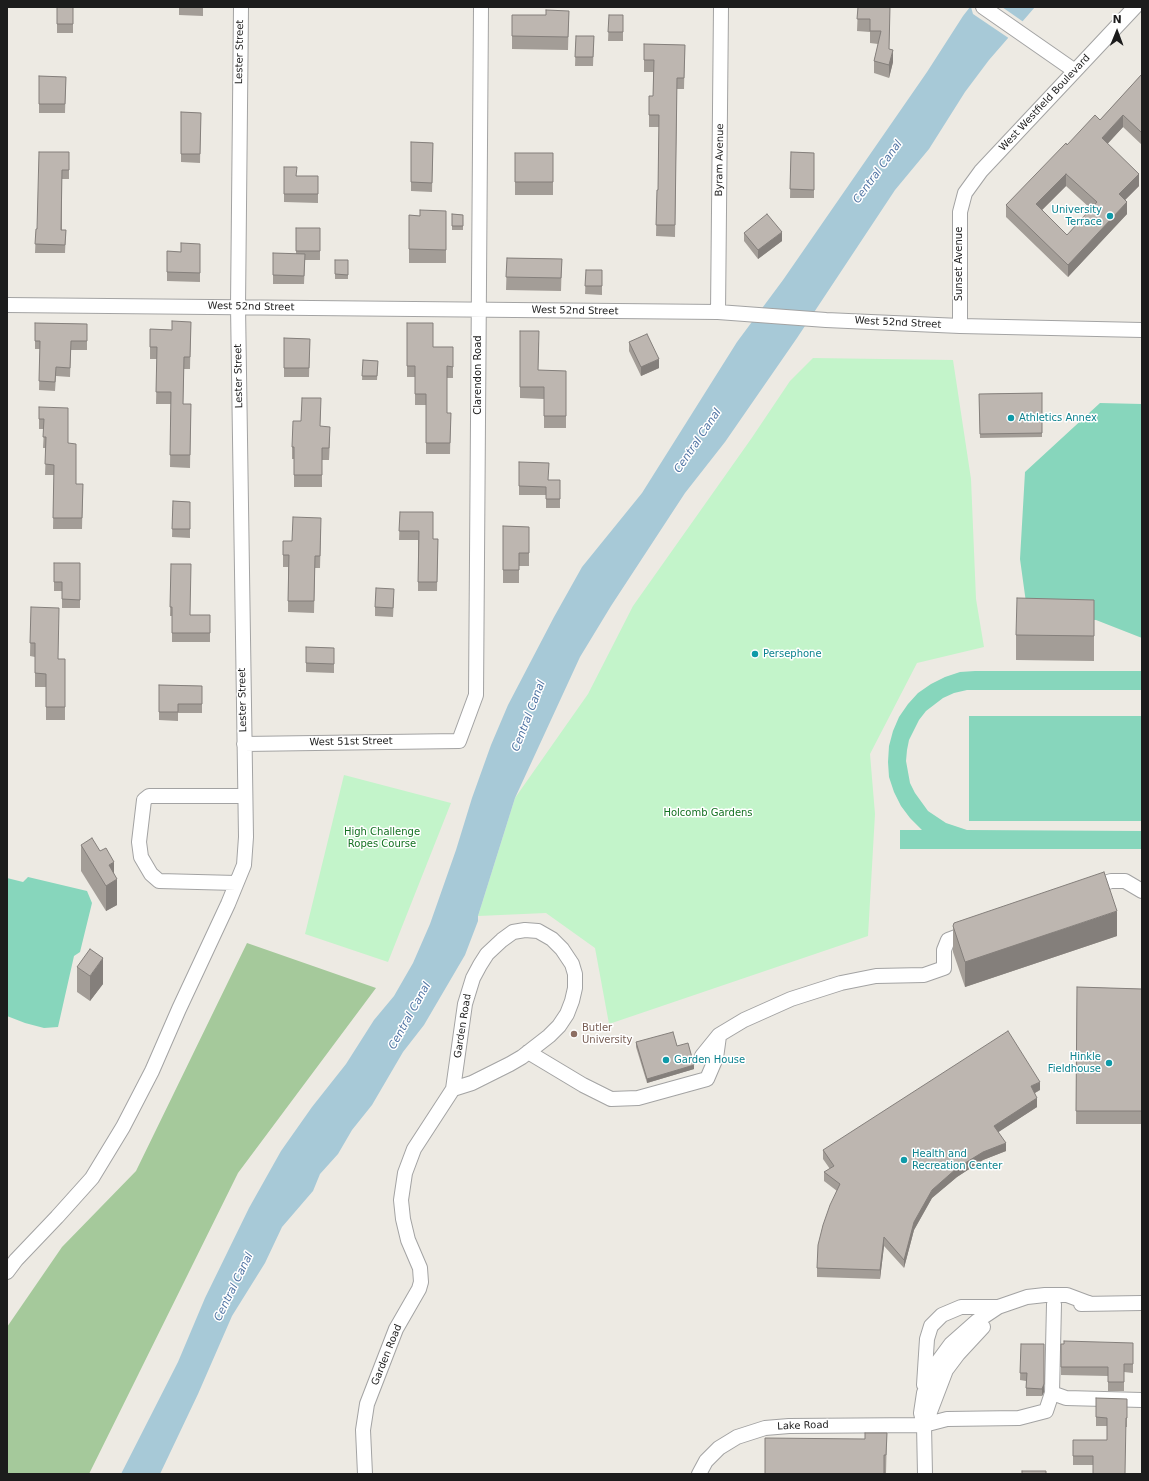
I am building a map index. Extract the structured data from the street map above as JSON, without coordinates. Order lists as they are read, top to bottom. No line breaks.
{"streets":{"street":["Lester Street","West Westfield Boulevard","Byram Avenue","Sunset Avenue","West 52nd Street","Clarendon Road","West 51st Street","Garden Road","Lake Road"]},"crossings":[["Lester Street","West 52nd Street"],["Lester Street","West 51st Street"],["West Westfield Boulevard","Sunset Avenue"],["Byram Avenue","West 52nd Street"],["Sunset Avenue","West 52nd Street"],["West 52nd Street","Clarendon Road"],["Clarendon Road","West 51st Street"]],"water":["Central Canal"],"parks":["Holcomb Gardens","High Challenge Ropes Course"],"places":["University Terrace","Athletics Annex","Persephone","Butler University","Garden House","Hinkle Fieldhouse","Health and Recreation Center"],"north":"top"}
